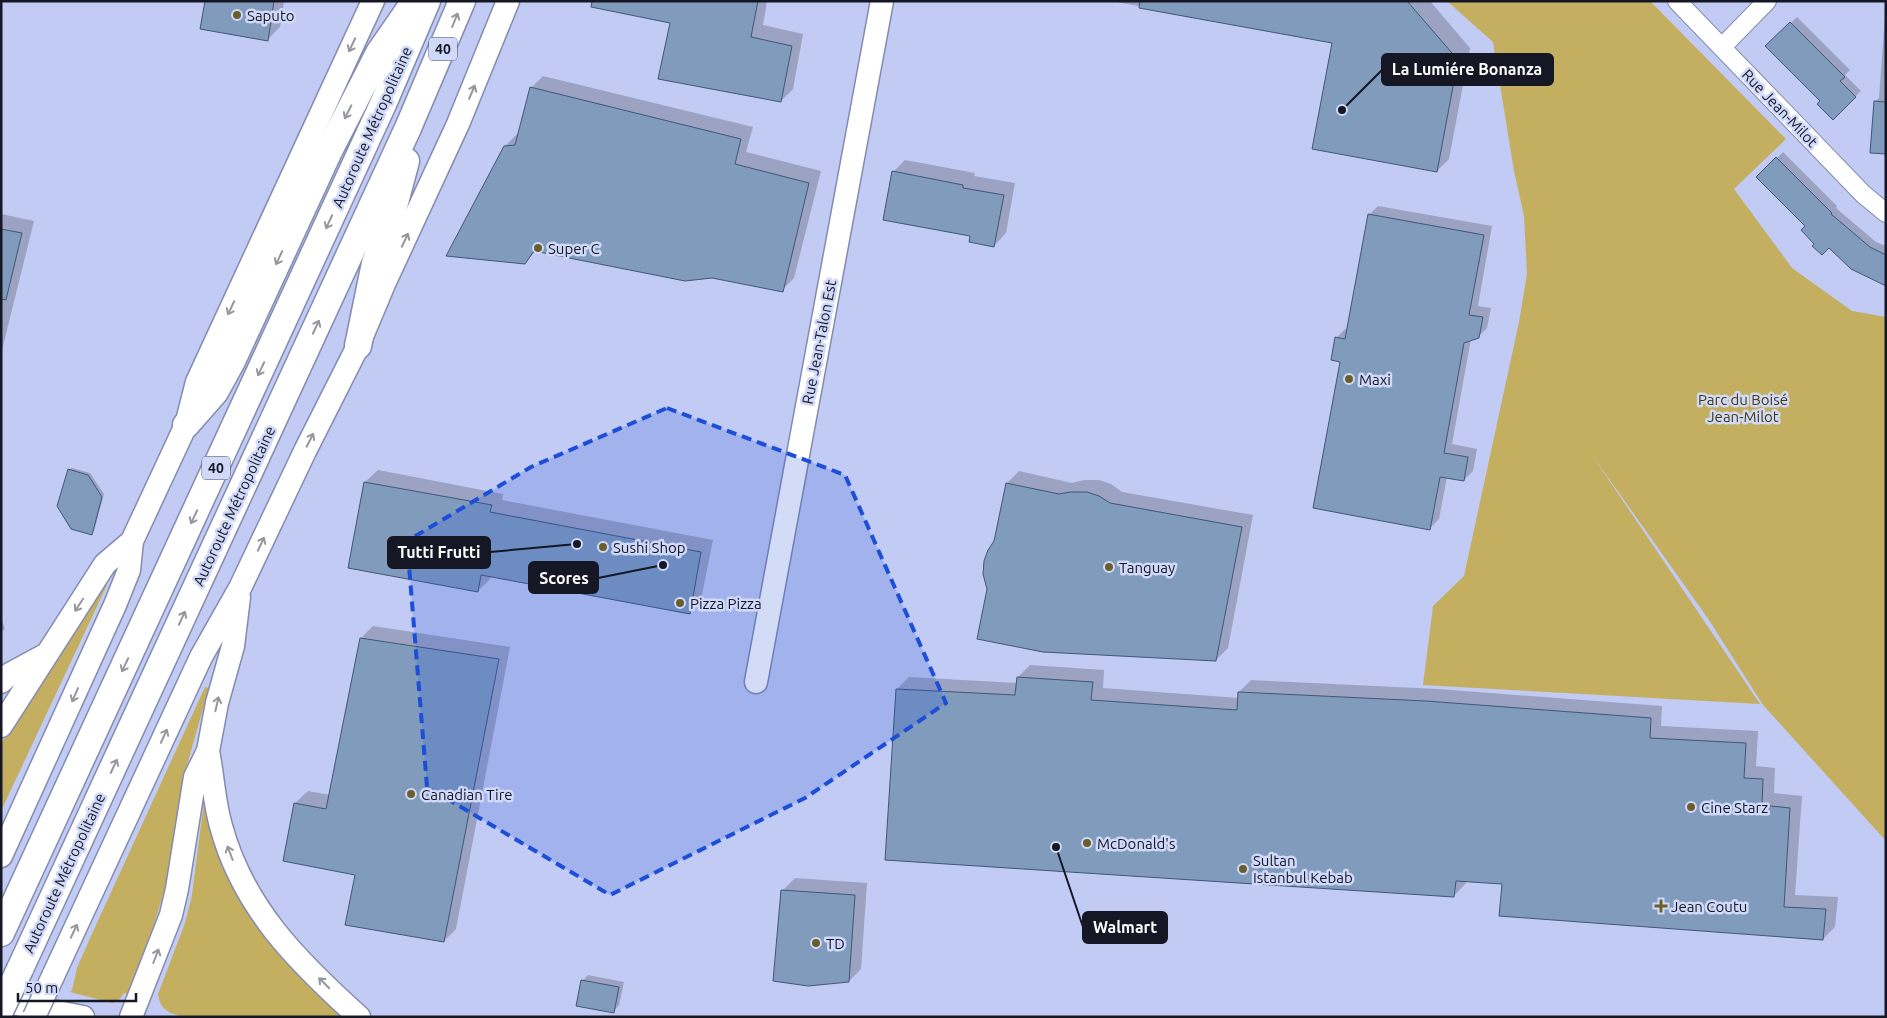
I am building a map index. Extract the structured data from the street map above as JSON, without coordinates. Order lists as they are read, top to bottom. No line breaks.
{"streets":{"highway":["40","Autoroute Métropolitaine"],"main road":["Rue Jean-Talon Est"],"street":["Rue Jean-Milot"]},"parks":["Parc du Boisé Jean-Milot"],"places":{"other":["Saputo","La Lumiére Bonanza","Super C","Maxi","Tutti Frutti","Sushi Shop","Scores","Tanguay","Pizza Pizza","Canadian Tire","Cine Starz","McDonald's","Walmart","Sultan Istanbul Kebab","TD"],"health":["Jean Coutu"]},"scale_bar":"50 m"}
